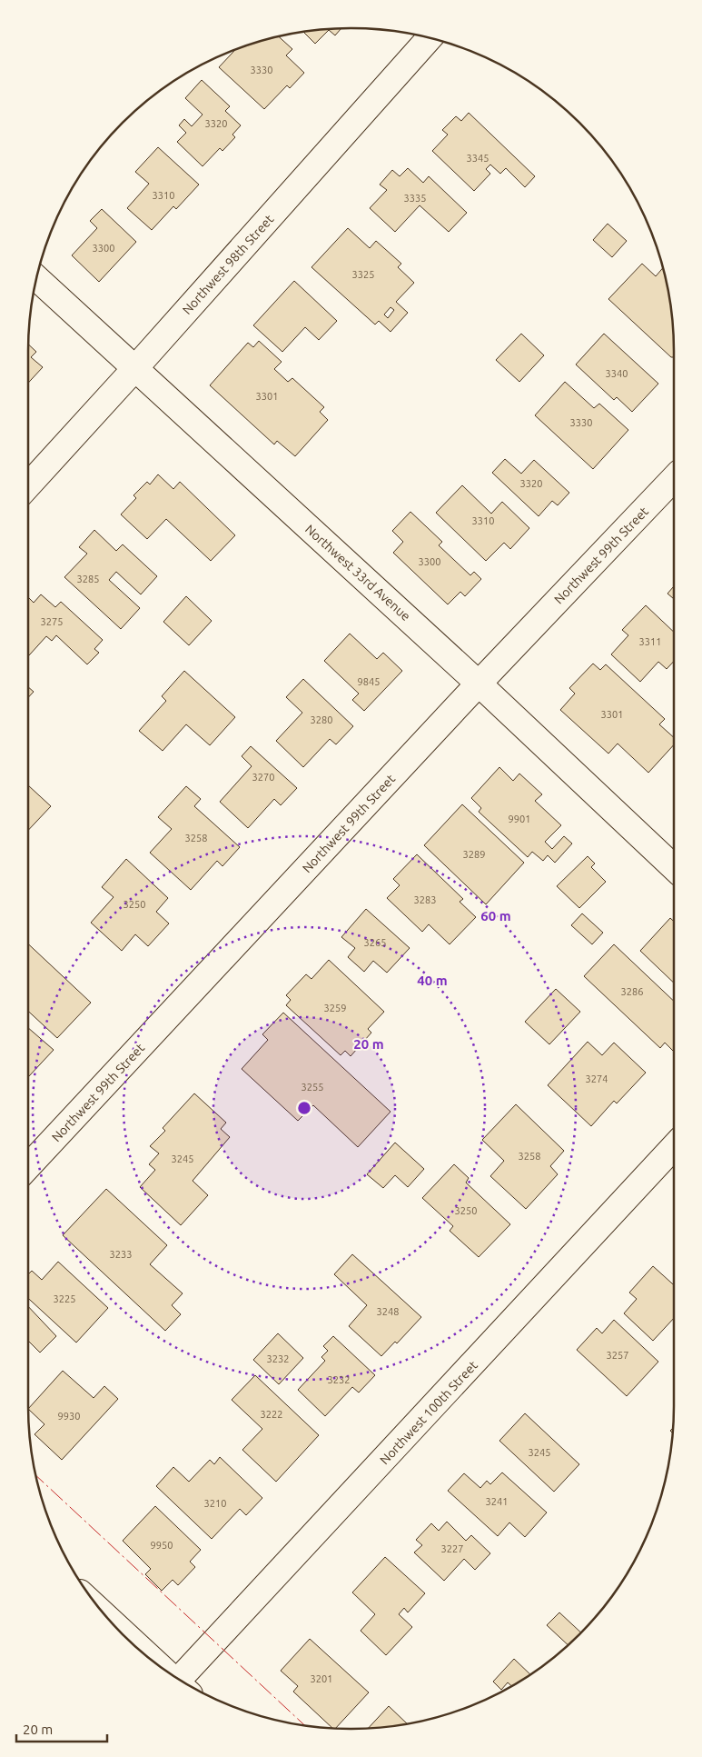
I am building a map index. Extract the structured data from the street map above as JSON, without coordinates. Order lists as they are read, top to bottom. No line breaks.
{"streets":{"street":["Northwest 98th Street","Northwest 99th Street","Northwest 33rd Avenue","Northwest 100th Street"]},"crossings":[["Northwest 98th Street","Northwest 33rd Avenue"],["Northwest 99th Street","Northwest 33rd Avenue"]],"house_numbers":["3330","3320","3345","3310","3335","3300","3325","3340","3301","3330","3320","3310","3300","3285","3275","3311","9845","3301","3280","3270","9901","3258","3289","3283","3250","3265","3286","3259","3274","3255","3258","3245","3250","3233","3225","3248","3257","3232","3232","3222","9930","3245","3241","3210","9950","3227","3201"],"scale_bar":"20 m","rings":["60 m","40 m","20 m"]}
